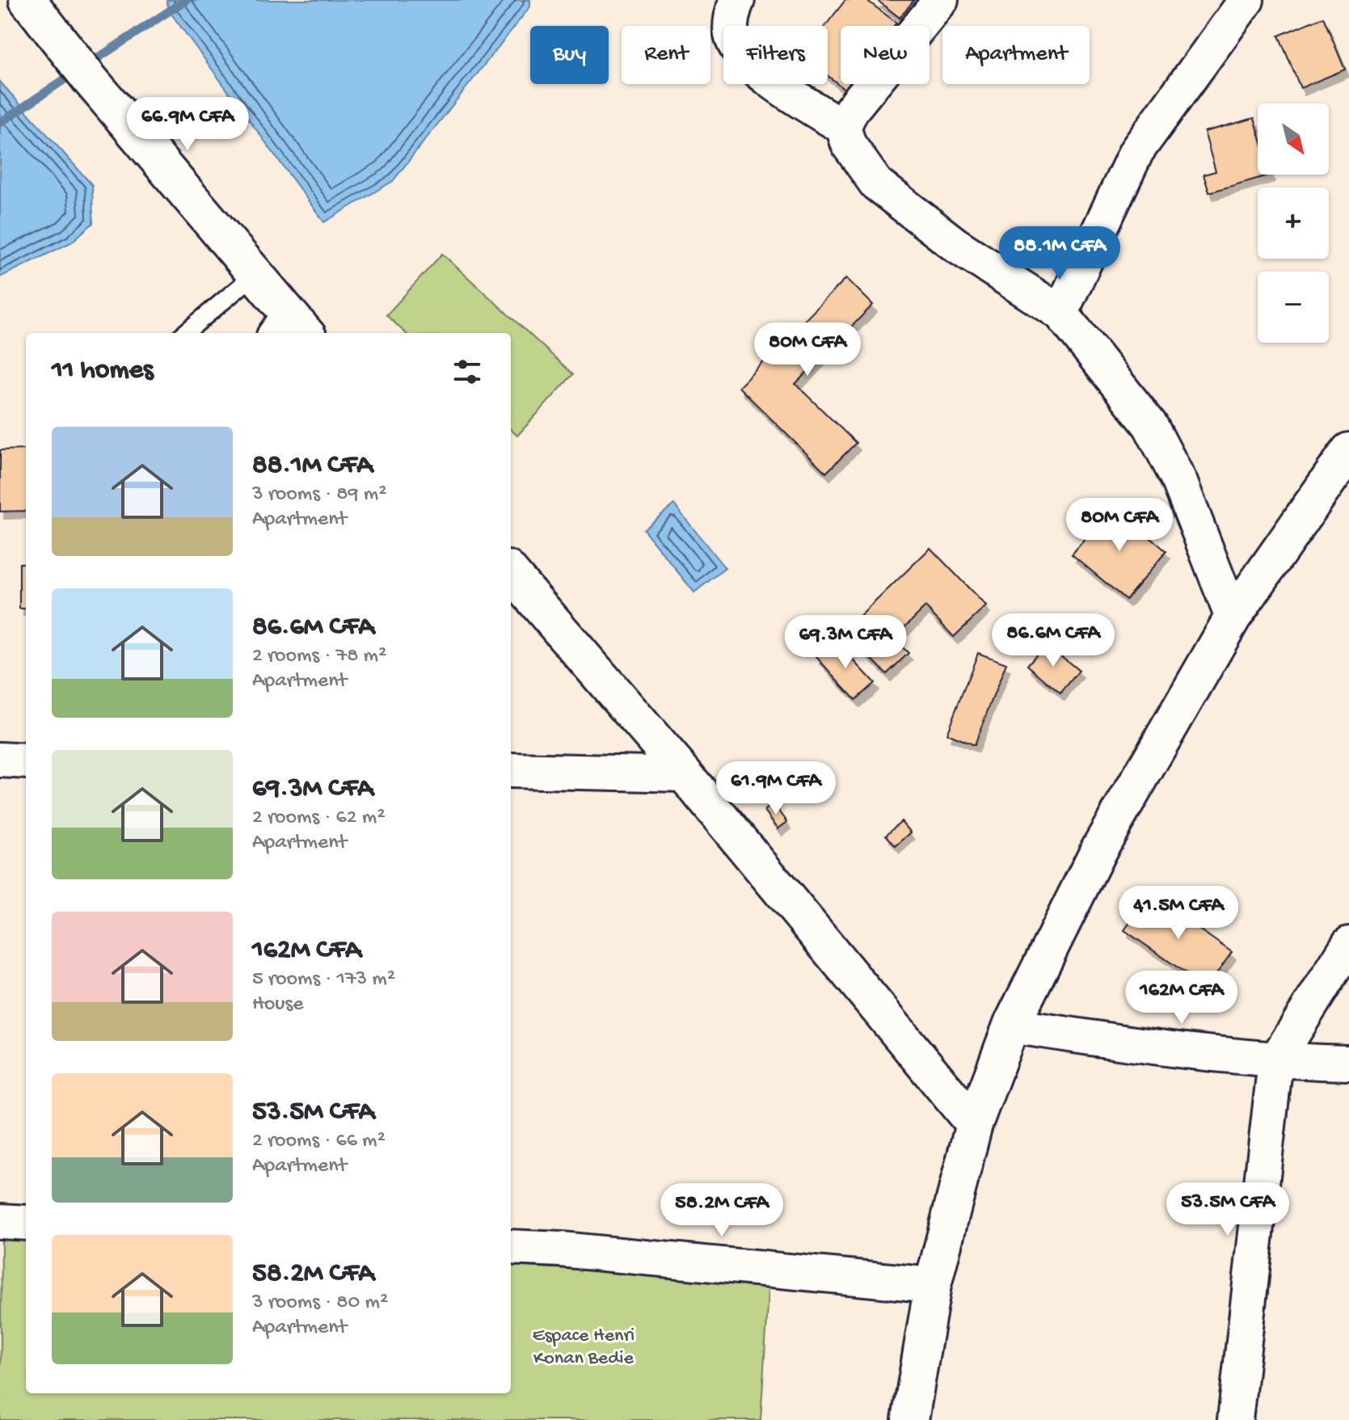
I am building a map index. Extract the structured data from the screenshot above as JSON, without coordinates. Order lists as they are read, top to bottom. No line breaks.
{"parks":["Espace Henri Konan Bedie"],"north":"bottom right","page":{"chip":["Buy","Rent","Filters","New","Apartment"],"price":["66.9M CFA","88.1M CFA","80M CFA","80M CFA","86.6M CFA","69.3M CFA","61.9M CFA","41.5M CFA","162M CFA","53.5M CFA","58.2M CFA"],"map_buttons":["+","−"],"heading":"11 homes","list":[{"name":"88.1M CFA","note":"3 rooms · 89 m² · Apartment"},{"name":"86.6M CFA","note":"2 rooms · 78 m² · Apartment"},{"name":"69.3M CFA","note":"2 rooms · 62 m² · Apartment"},{"name":"162M CFA","note":"5 rooms · 173 m² · House"},{"name":"53.5M CFA","note":"2 rooms · 66 m² · Apartment"},{"name":"58.2M CFA","note":"3 rooms · 80 m² · Apartment"}]}}
